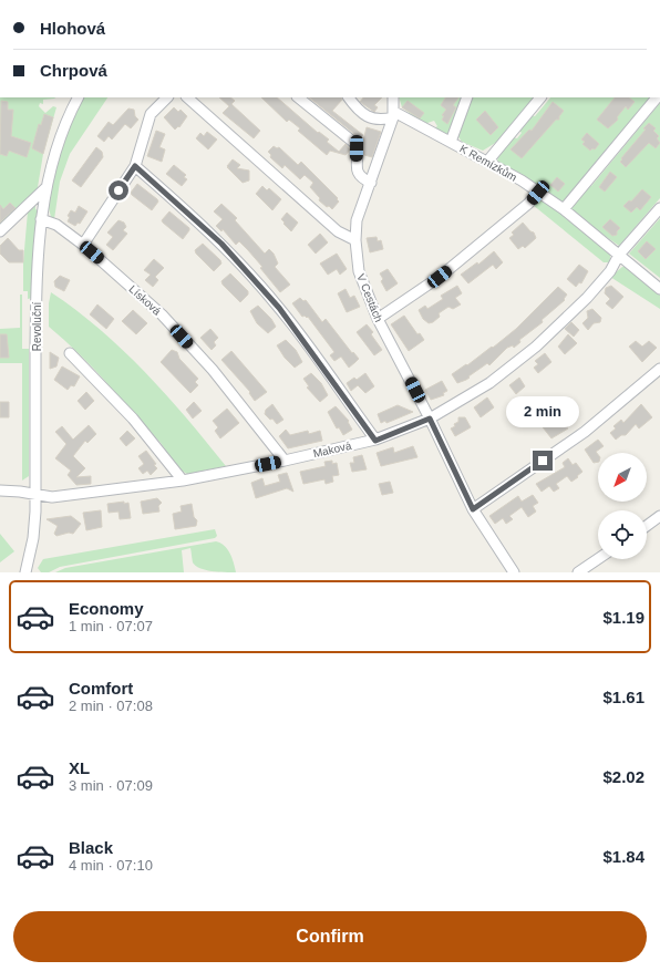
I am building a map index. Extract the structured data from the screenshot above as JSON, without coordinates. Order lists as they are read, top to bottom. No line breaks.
{"streets":{"street":["K Remízkům","V Cestách","Lísková","Revoluční","Maková"]},"crossings":[["K Remízkům","V Cestách"],["K Remízkům","Maková"],["V Cestách","Maková"],["Lísková","Revoluční"],["Lísková","Maková"],["Revoluční","Maková"]],"north":"bottom left","page":{"banner":["Hlohová","Chrpová"],"bubble":"2 min","list":[{"name":"Economy","note":"1 min · 07:07","value":"$1.19"},{"name":"Comfort","note":"2 min · 07:08","value":"$1.61"},{"name":"XL","note":"3 min · 07:09","value":"$2.02"},{"name":"Black","note":"4 min · 07:10","value":"$1.84"}],"buttons":"Confirm"}}
